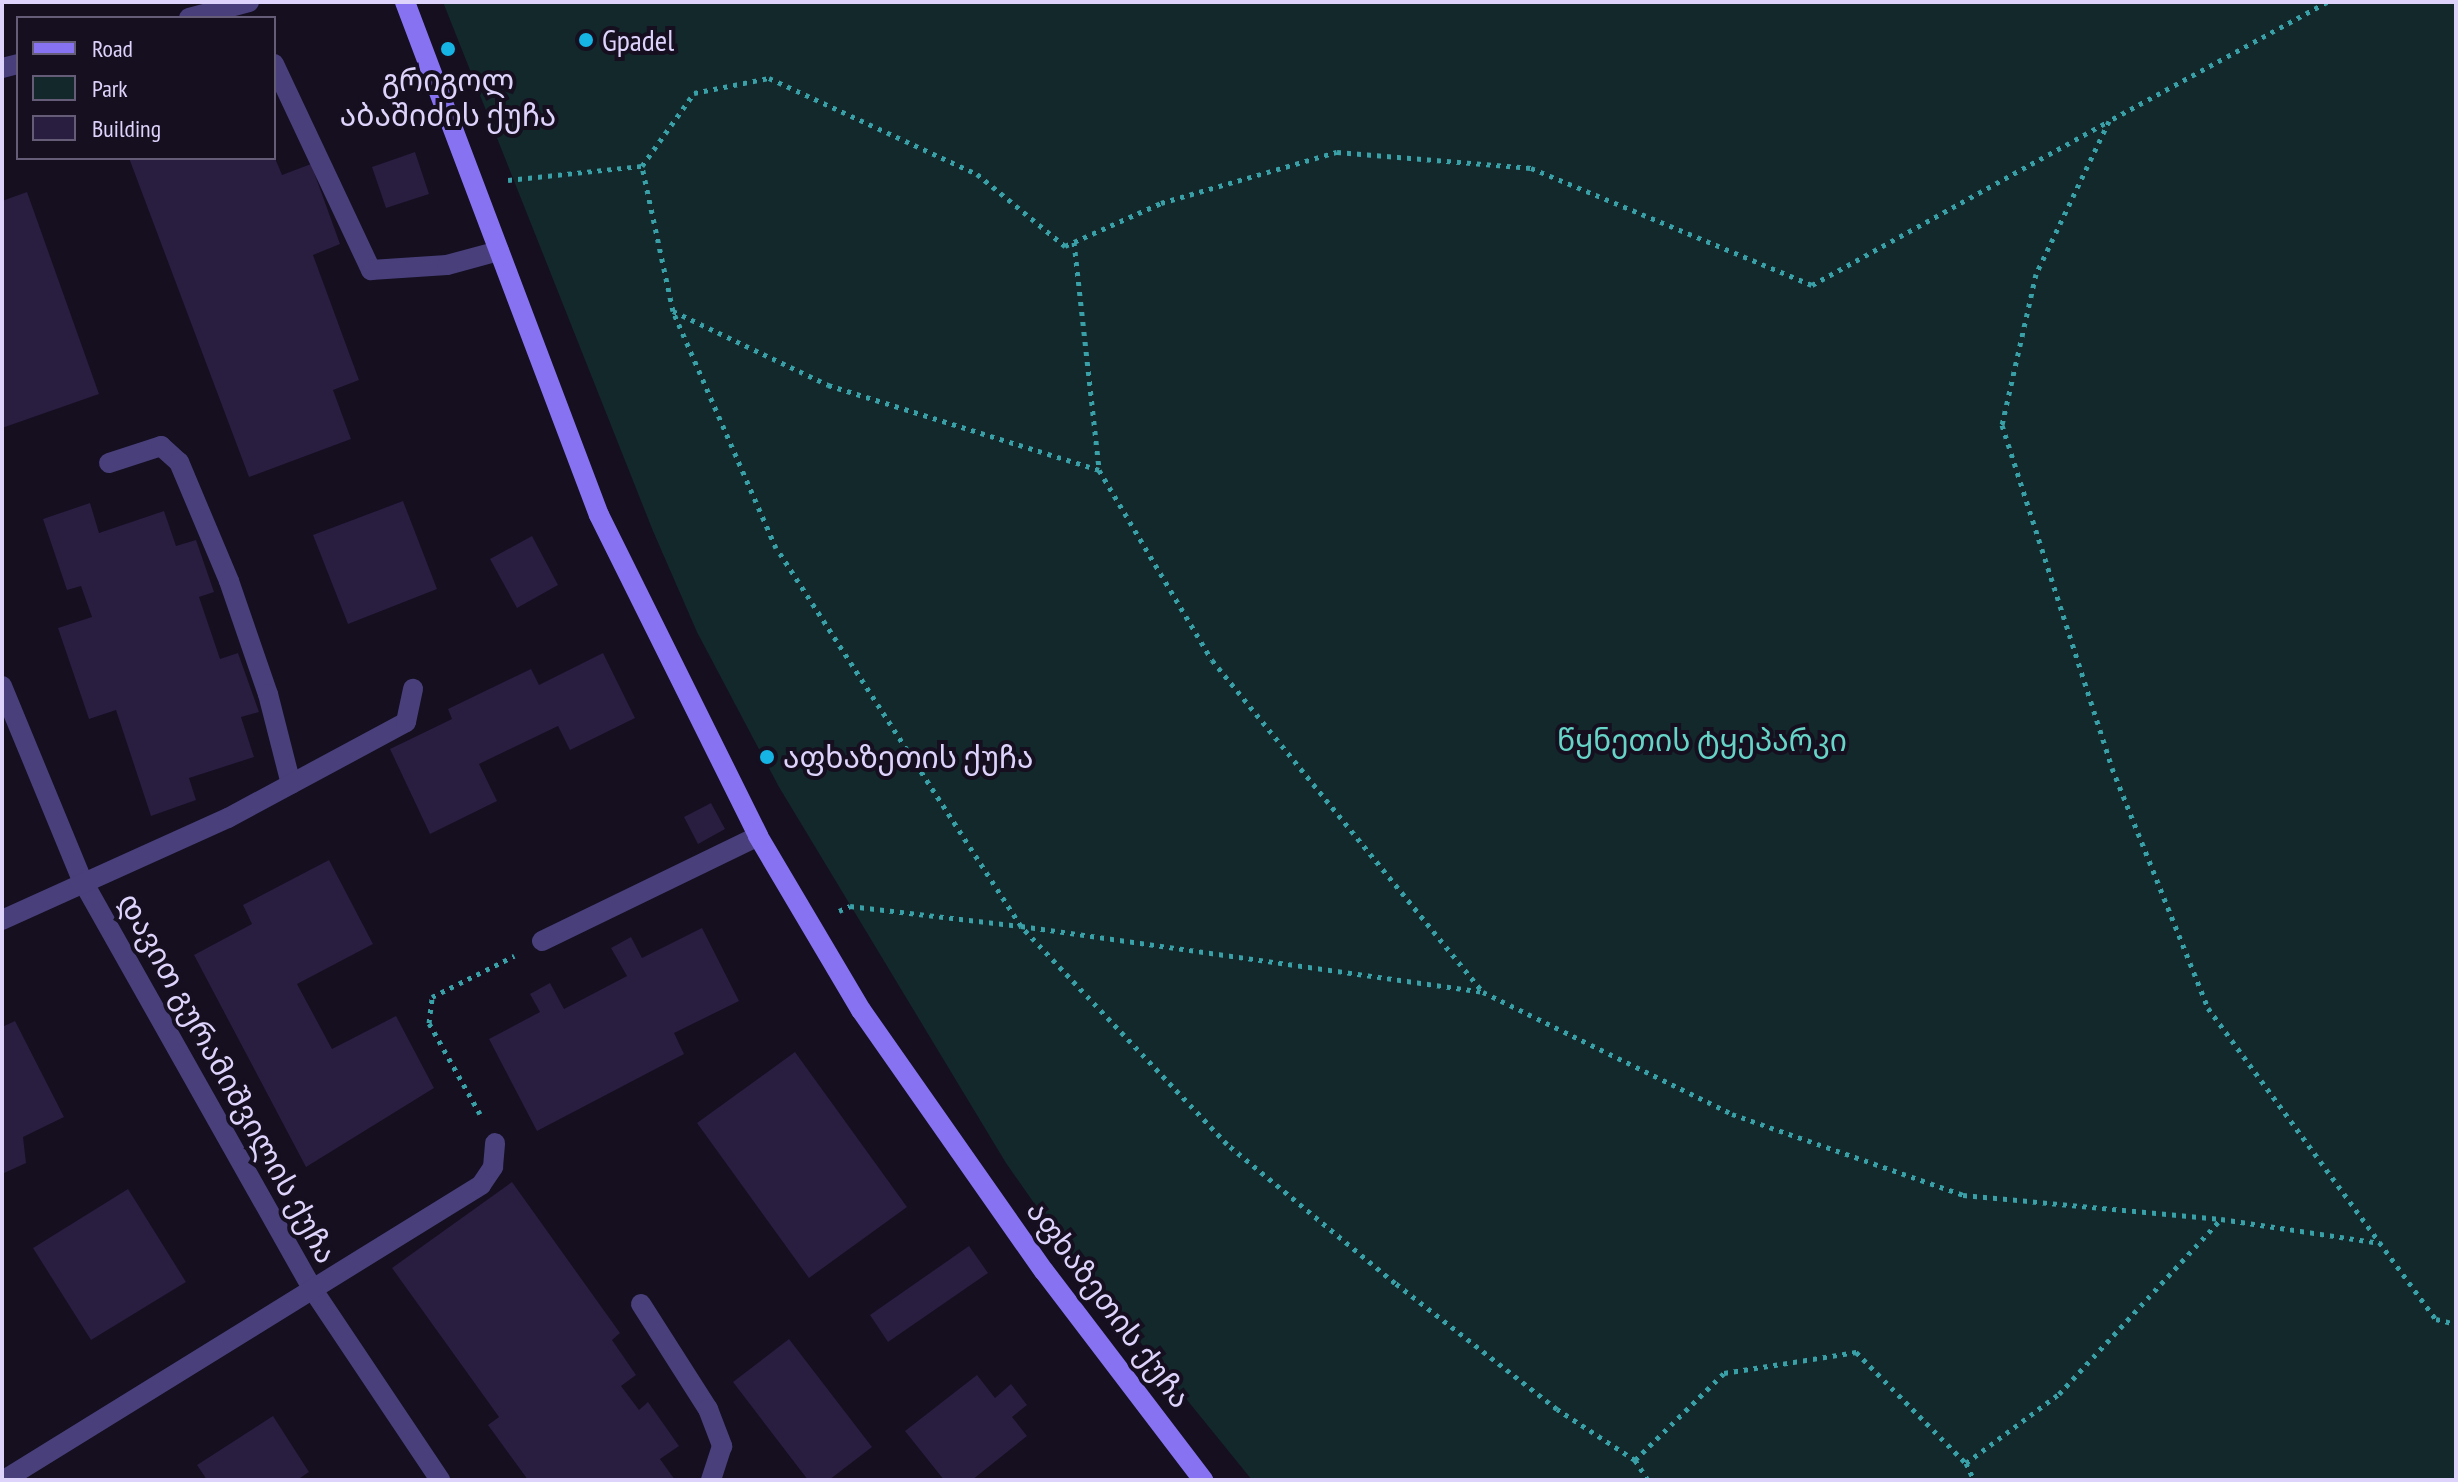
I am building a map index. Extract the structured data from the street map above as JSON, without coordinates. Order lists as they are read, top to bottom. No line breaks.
{"streets":{"street":["დავით გურამიშვილის ქუჩა","აფხაზეთის ქუჩა"]},"parks":["წყნეთის ტყეპარკი"],"places":["Gpadel","გრიგოლ აბაშიძის ქუჩა","აფხაზეთის ქუჩა"],"legend":["Road","Park","Building"]}
